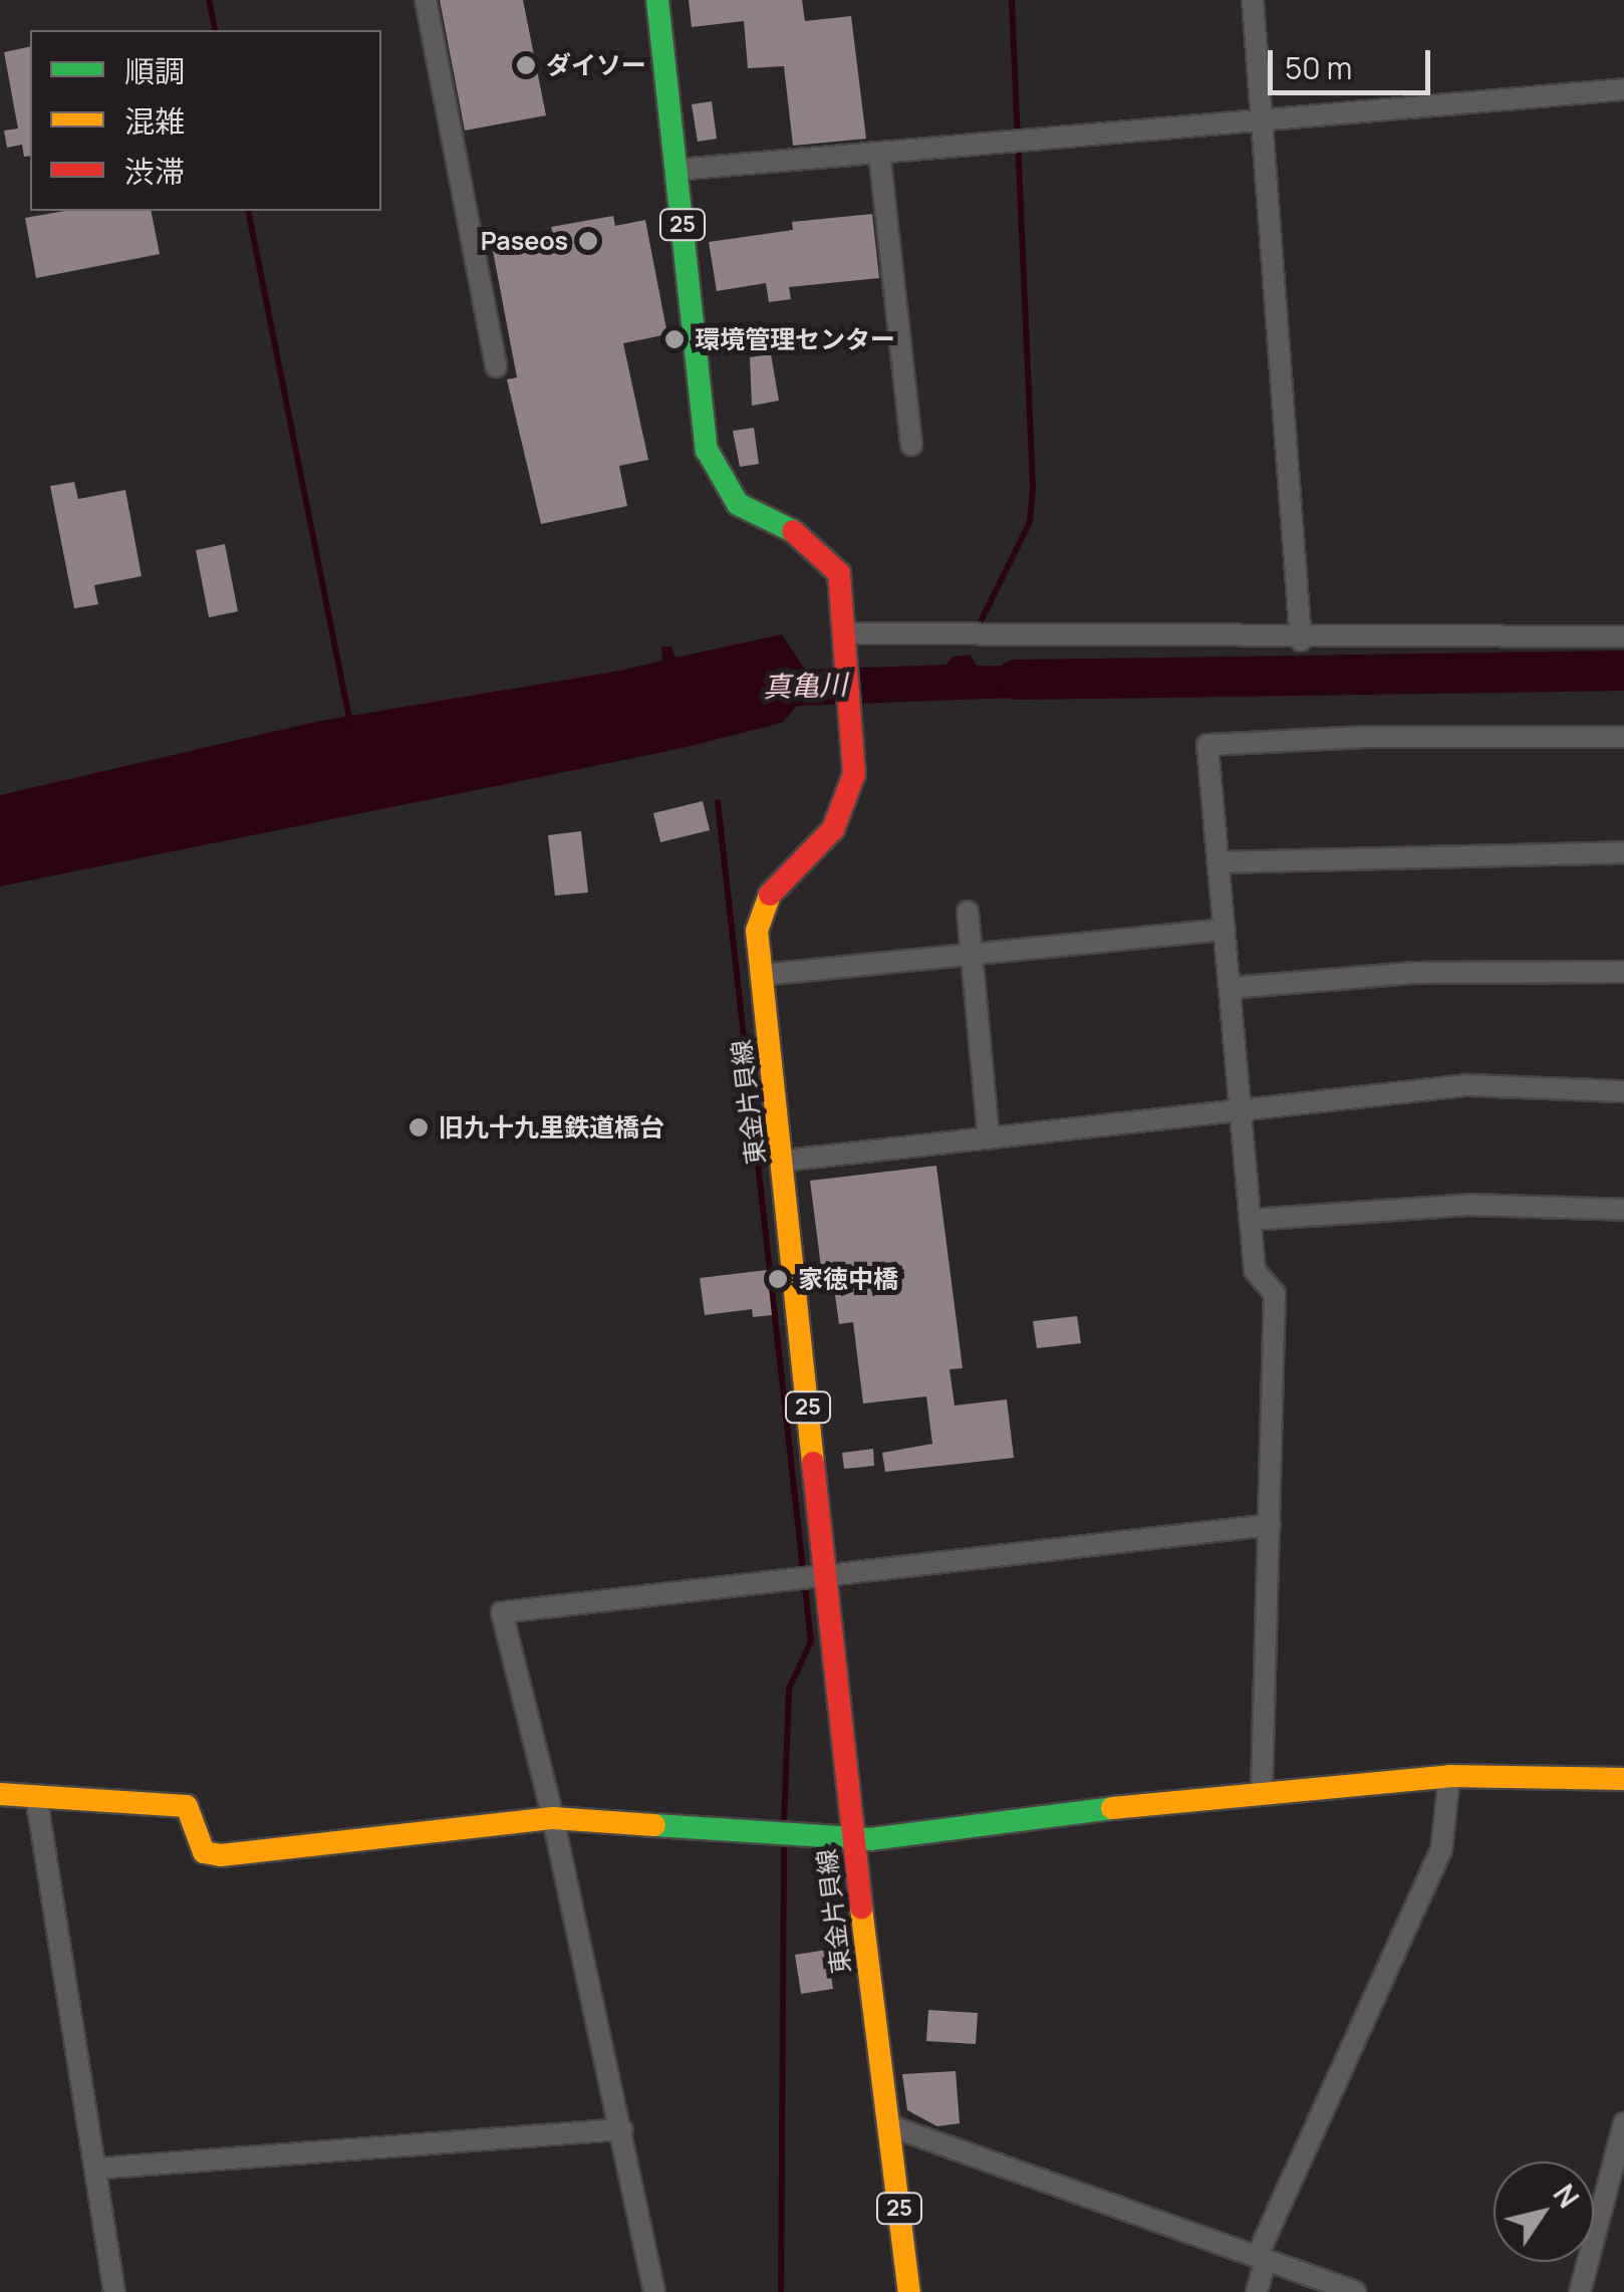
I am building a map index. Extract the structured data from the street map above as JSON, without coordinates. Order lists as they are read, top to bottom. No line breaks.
{"streets":{"main road":["25","東金片貝線"]},"water":["真亀川"],"places":["ダイソー","Paseos","環境管理センター","旧九十九里鉄道橋台","家徳中橋"],"legend":["順調","混雑","渋滞"],"scale_bar":"50 m","north":"top right"}
